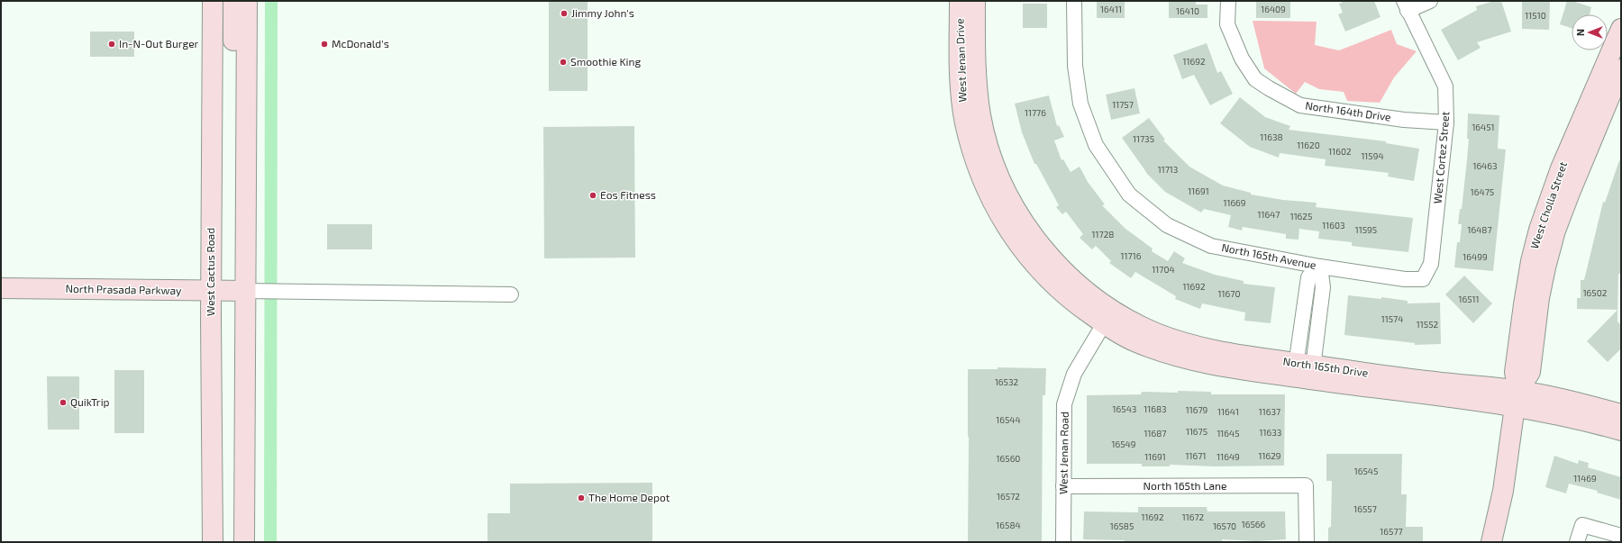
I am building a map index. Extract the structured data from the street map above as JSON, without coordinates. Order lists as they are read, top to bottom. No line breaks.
{"streets":{"street":["West Jenan Drive","North 164th Drive","West Cortez Street","West Cholla Street","North 165th Avenue","West Cactus Road","North Prasada Parkway","North 165th Drive","West Jenan Road","North 165th Lane"]},"crossings":[["West Jenan Drive","North 165th Drive"],["North 164th Drive","West Cortez Street"],["West Cortez Street","North 165th Avenue"],["West Cholla Street","North 165th Drive"],["West Cactus Road","North Prasada Parkway"],["North 165th Drive","West Jenan Road"],["West Jenan Road","North 165th Lane"]],"places":["Jimmy John's","In-N-Out Burger","McDonald's","Smoothie King","Eos Fitness","QuikTrip","The Home Depot"],"house_numbers":["16411","16409","16410","11510","11692","11757","11776","16451","11638","11735","11620","11602","11594","16463","11713","11691","16475","11669","11647","11625","11603","11595","16487","11728","11716","16499","11704","11692","16502","11670","16511","11574","11552","16532","16543","11683","11679","11641","11637","16544","11675","11633","11687","11645","16549","11671","11629","11691","11649","16560","16545","11469","16572","16557","11692","11672","16566","16584","16585","16570","16577"],"north":"left"}
